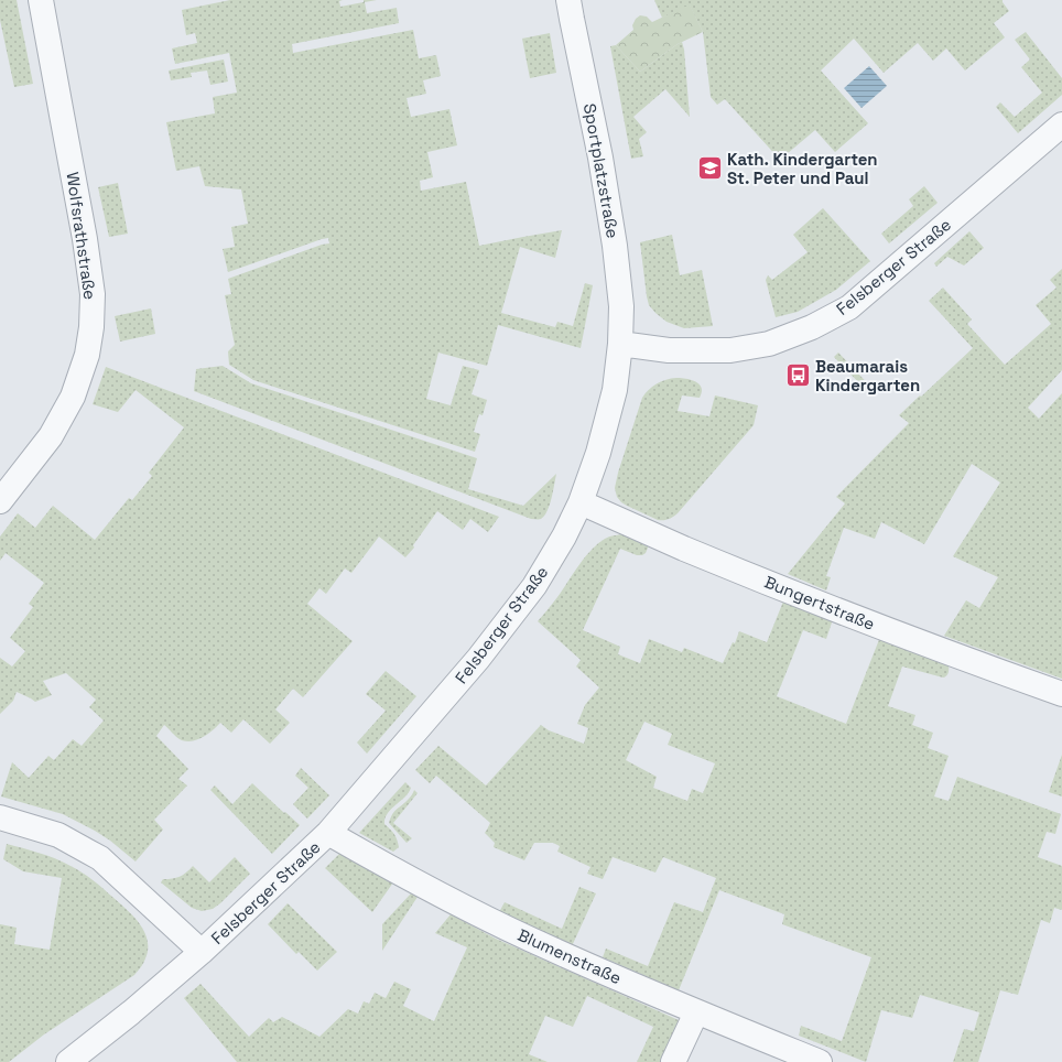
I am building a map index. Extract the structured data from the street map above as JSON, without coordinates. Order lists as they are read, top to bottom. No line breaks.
{"streets":{"street":["Sportplatzstraße","Wolfsrathstraße","Felsberger Straße","Bungertstraße","Blumenstraße"]},"crossings":[["Sportplatzstraße","Felsberger Straße"],["Felsberger Straße","Bungertstraße"],["Felsberger Straße","Blumenstraße"]],"places":{"school or university":["Kath. Kindergarten St. Peter und Paul"],"bus stop":["Beaumarais Kindergarten"]}}
